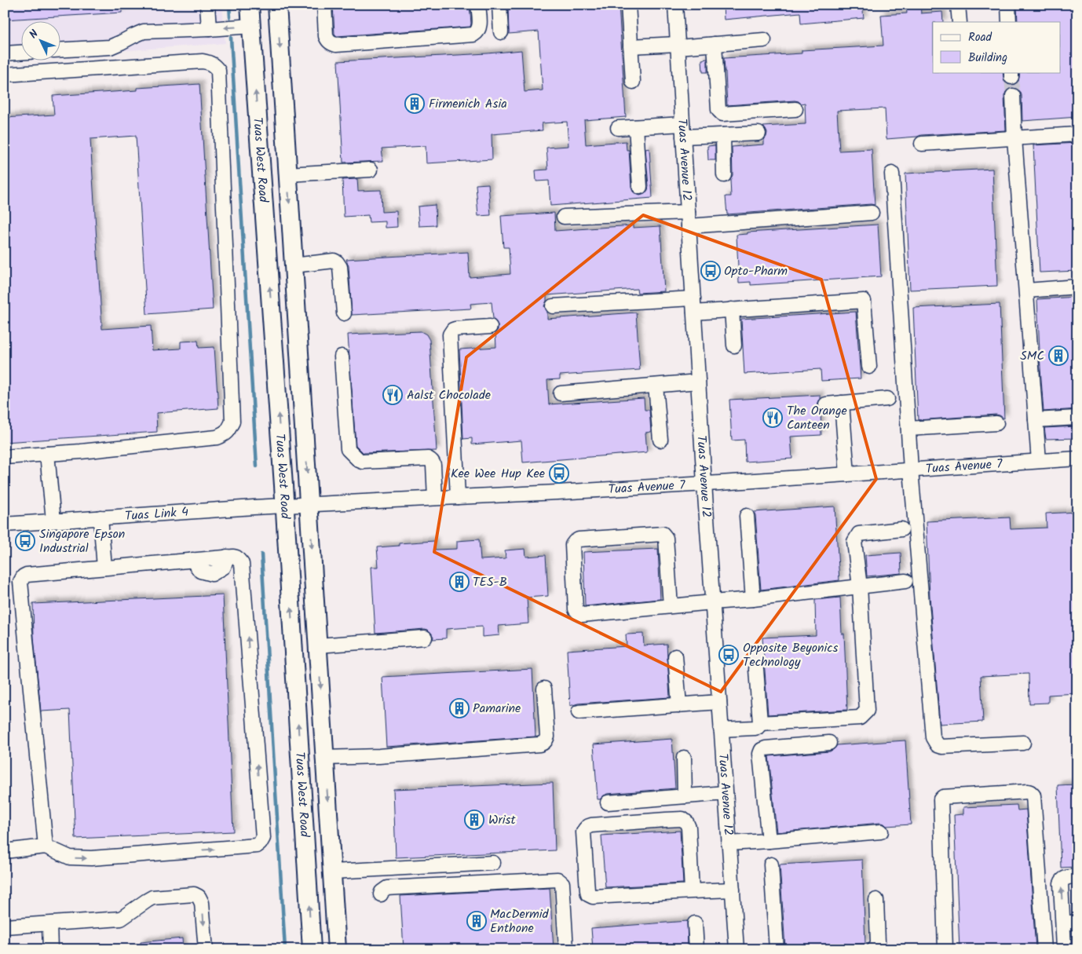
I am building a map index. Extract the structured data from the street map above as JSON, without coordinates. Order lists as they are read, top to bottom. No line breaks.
{"streets":{"main road":["Tuas West Road"],"street":["Tuas Avenue 12","Tuas Avenue 7","Tuas Link 4"]},"crossings":[["Tuas West Road","Tuas Avenue 7"],["Tuas West Road","Tuas Link 4"],["Tuas Avenue 12","Tuas Avenue 7"],["Tuas Avenue 7","Tuas Link 4"]],"places":{"building":["Firmenich Asia","SMC","TES-B","Pamarine","Wrist","MacDermid Enthone"],"bus stop":["Opto-Pharm","Kee Wee Hup Kee","Singapore Epson Industrial","Opposite Beyonics Technology"],"restaurant":["Aalst Chocolade","The Orange Canteen"]},"legend":["Road","Building"],"north":"top left"}
